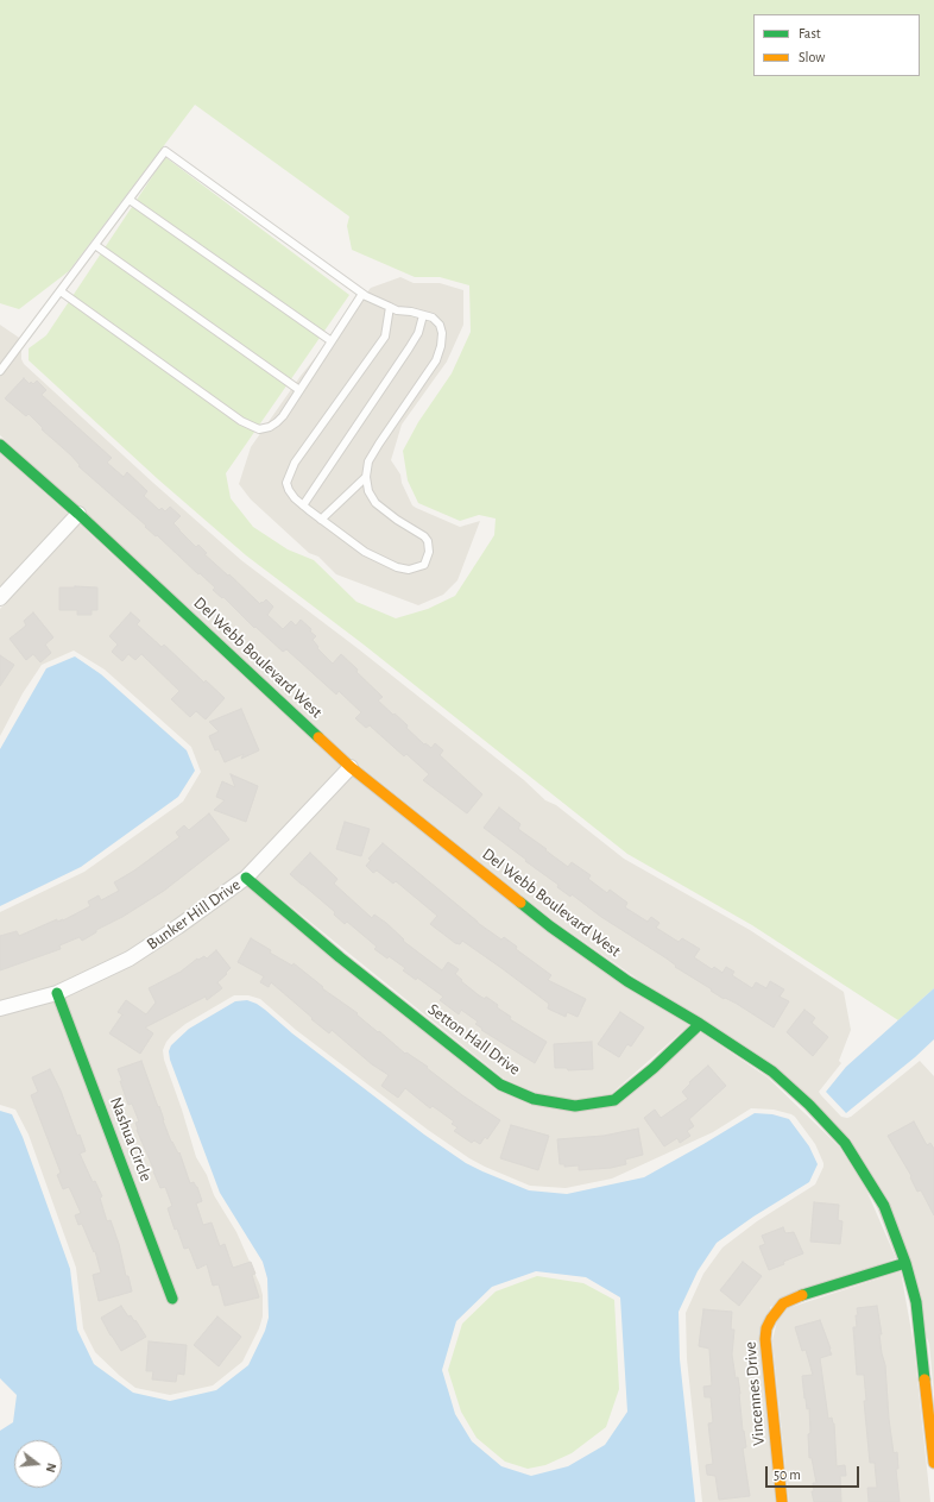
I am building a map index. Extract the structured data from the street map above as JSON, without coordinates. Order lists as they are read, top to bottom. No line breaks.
{"streets":{"street":["Del Webb Boulevard West","Bunker Hill Drive","Setton Hall Drive","Nashua Circle","Vincennes Drive"]},"crossings":[["Del Webb Boulevard West","Bunker Hill Drive"],["Del Webb Boulevard West","Setton Hall Drive"],["Del Webb Boulevard West","Vincennes Drive"],["Bunker Hill Drive","Setton Hall Drive"],["Bunker Hill Drive","Nashua Circle"]],"legend":["Fast","Slow"],"scale_bar":"50 m","north":"right"}
